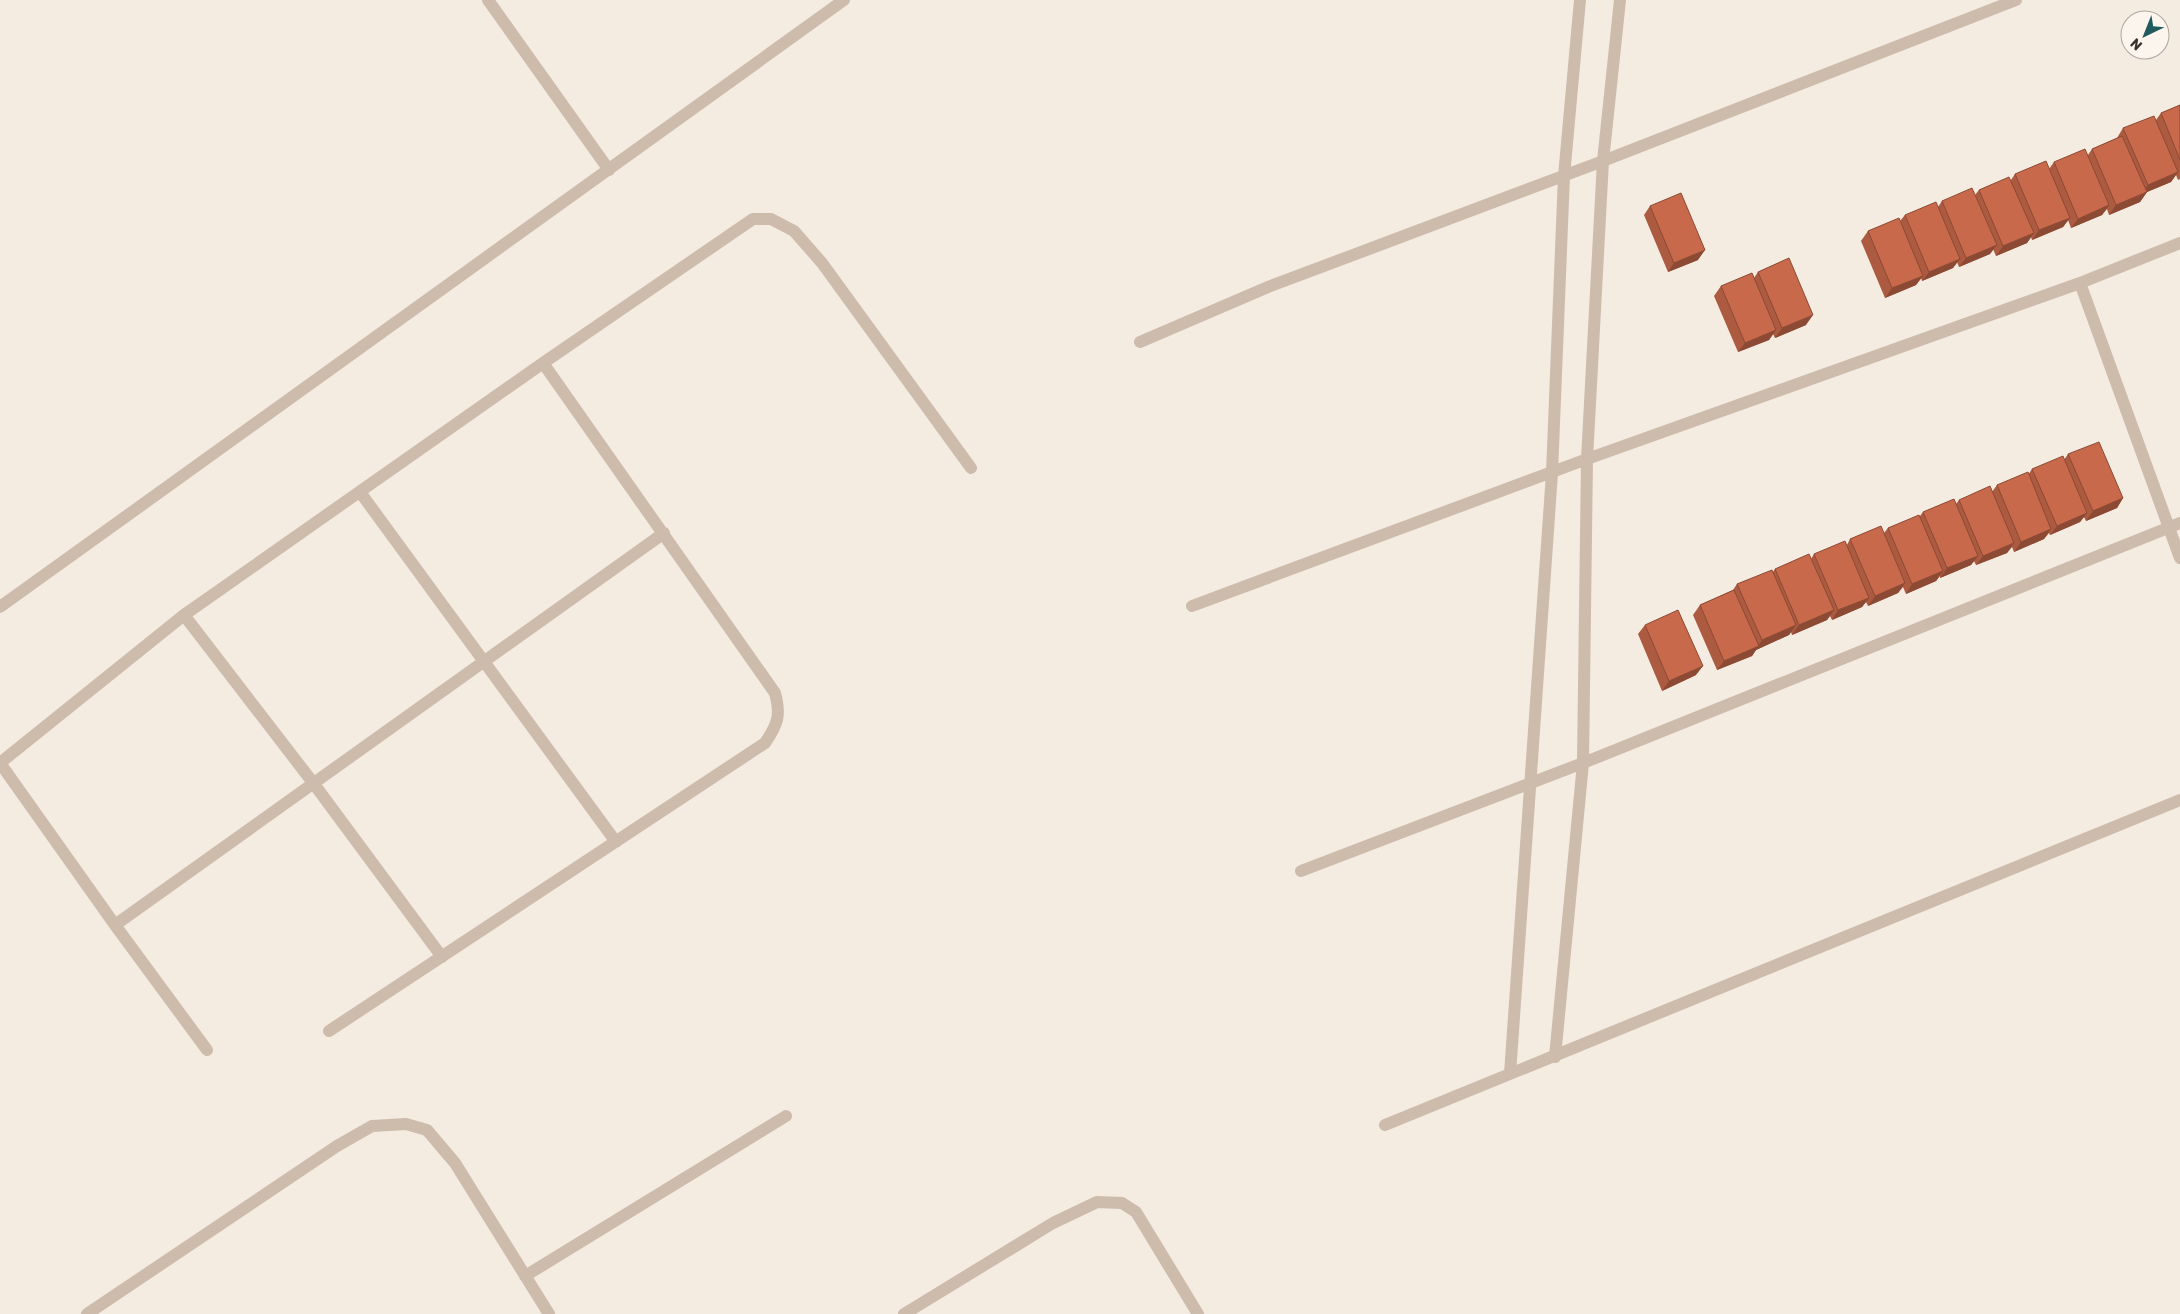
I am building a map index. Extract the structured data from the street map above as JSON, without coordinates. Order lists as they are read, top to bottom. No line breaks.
{"north":"bottom left"}
